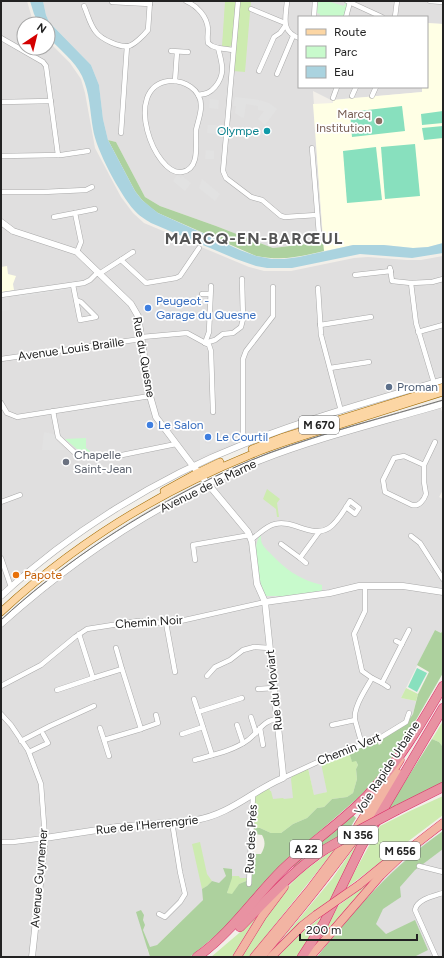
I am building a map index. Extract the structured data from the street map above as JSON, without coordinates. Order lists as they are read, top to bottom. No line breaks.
{"streets":{"highway":["Voie Rapide Urbaine","N 356","A 22","M 656"],"main road":["M 670","Avenue de la Marne"],"street":["Avenue Louis Braille","Rue du Quesne","Chemin Noir","Rue du Moviart","Chemin Vert","Rue de l'Herrengrie","Rue des Prés","Avenue Guynemer"]},"crossings":[["Avenue Louis Braille","Rue du Quesne"],["Rue du Quesne","Avenue de la Marne"],["Chemin Noir","Rue du Moviart"],["Rue du Moviart","Chemin Vert"],["Rue du Moviart","Rue de l'Herrengrie"],["Chemin Vert","Rue de l'Herrengrie"],["Voie Rapide Urbaine","A 22"],["Rue de l'Herrengrie","Rue des Prés"],["Rue de l'Herrengrie","Avenue Guynemer"]],"districts":["MARCQ-EN-BARŒUL"],"places":["Marcq Institution","Olympe","Peugeot - Garage du Quesne","Proman","Le Salon","Le Courtil","Chapelle Saint-Jean","Papote"],"legend":["Route","Parc","Eau"],"scale_bar":"200 m","north":"top right"}
